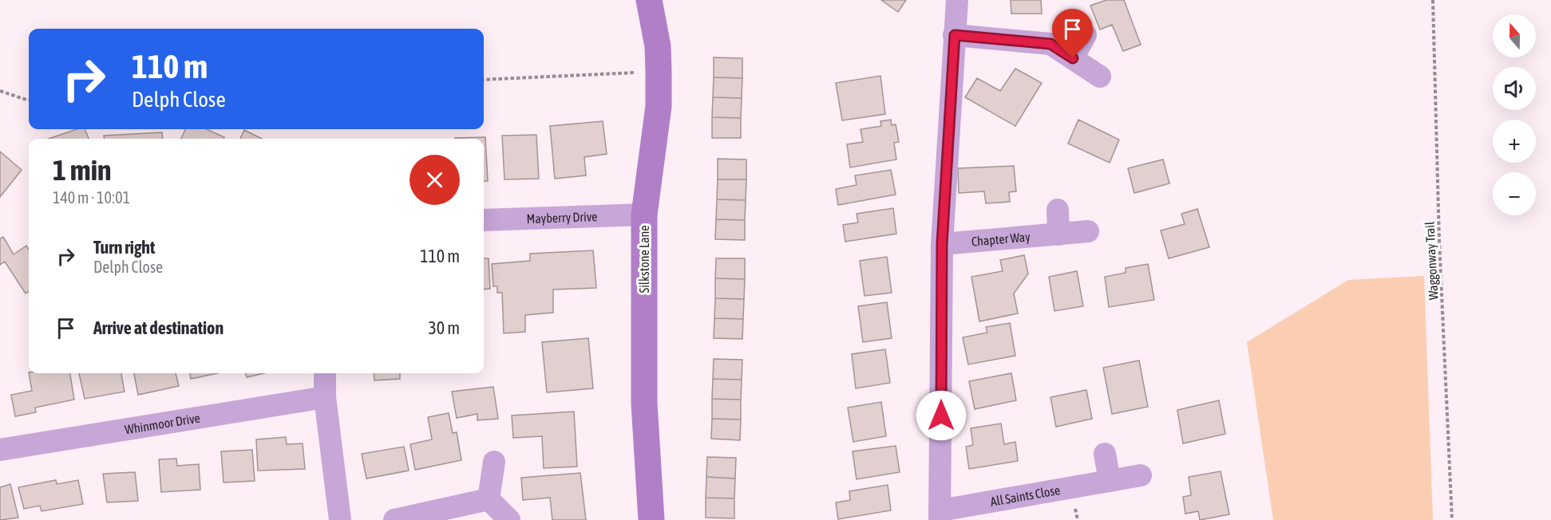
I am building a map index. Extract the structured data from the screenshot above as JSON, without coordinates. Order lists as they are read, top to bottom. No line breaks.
{"streets":{"street":["Mayberry Drive","Chapter Way","Silkstone Lane","Whinmoor Drive","All Saints Close"],"path":["Waggonway Trail"]},"crossings":[["Mayberry Drive","Silkstone Lane"]],"north":"top","page":{"map_buttons":["+","−"],"turn":["110 m","Delph Close"],"heading":["1 min","140 m · 10:01"],"list":[{"name":"Turn right","note":"Delph Close","value":"110 m"},{"name":"Arrive at destination","value":"30 m"}]}}
